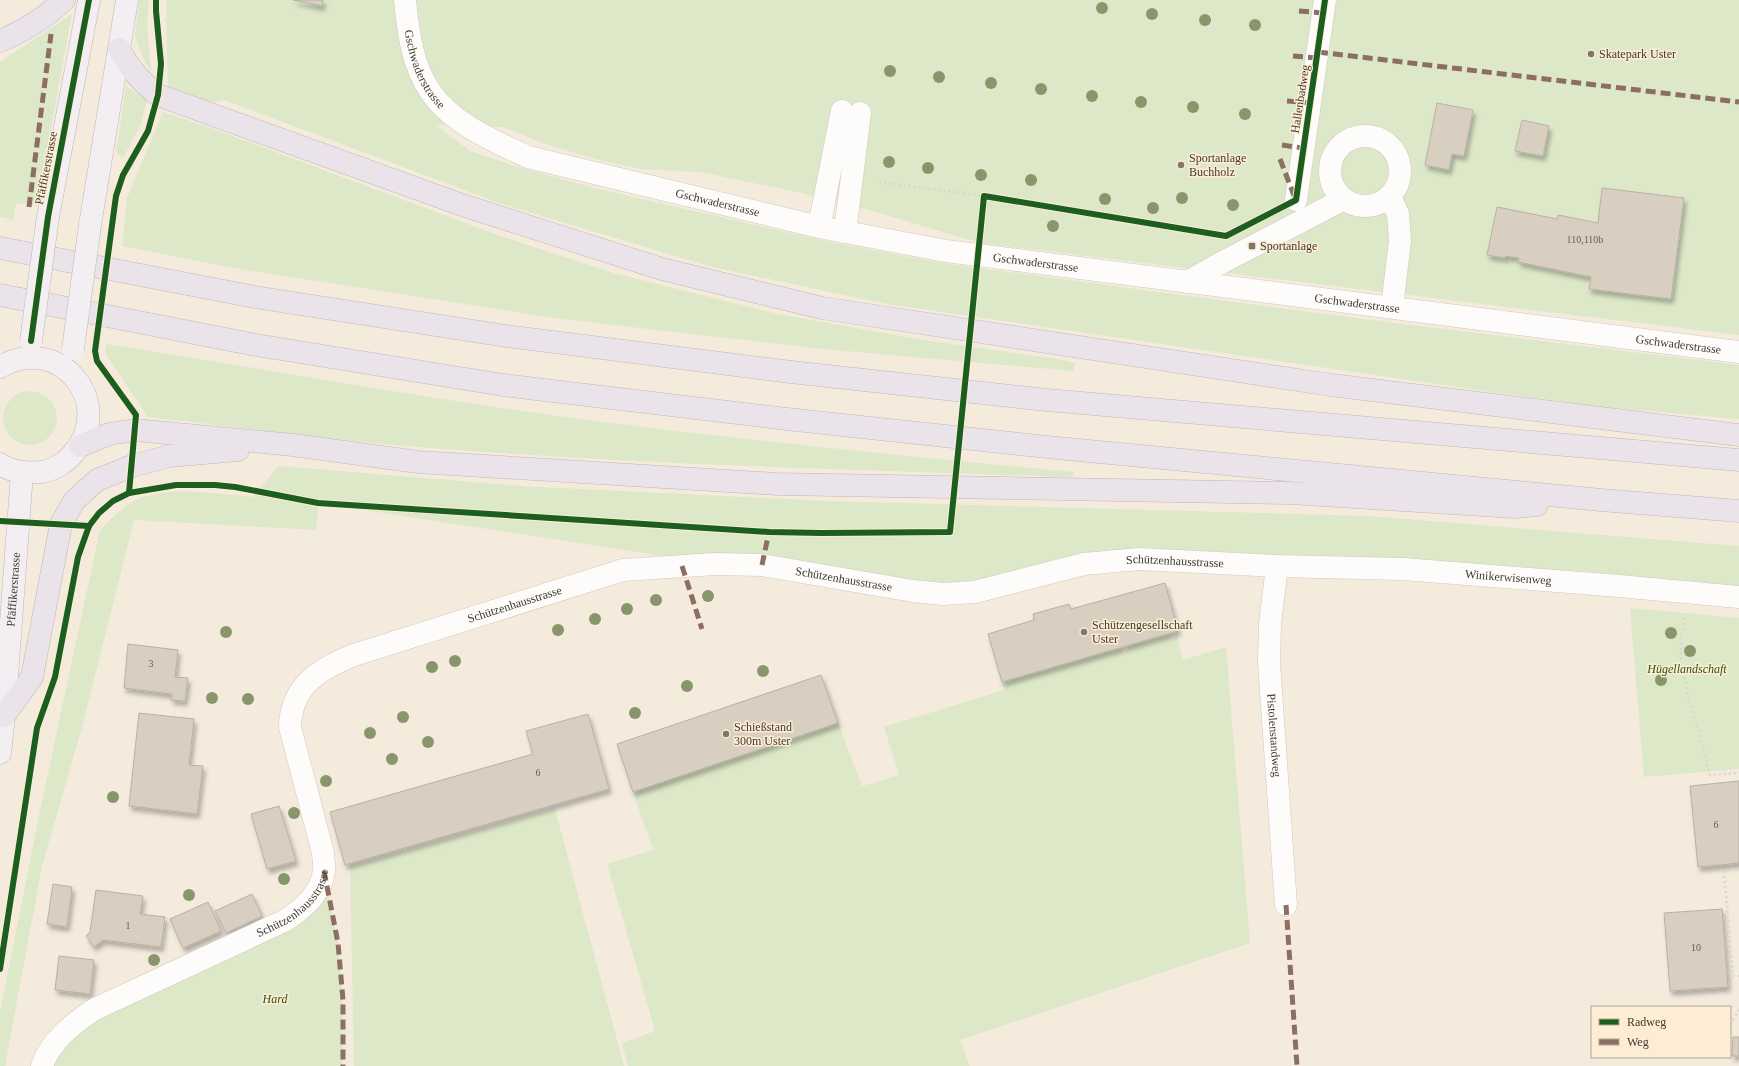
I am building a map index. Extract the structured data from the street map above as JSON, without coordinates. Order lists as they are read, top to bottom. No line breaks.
{"streets":{"main road":["Pfäffikerstrasse"],"street":["Gschwaderstrasse","Hallenbadweg","Schützenhausstrasse","Winikerwisenweg","Pistolenstandweg"]},"crossings":[["Schützenhausstrasse","Winikerwisenweg"],["Schützenhausstrasse","Pistolenstandweg"],["Winikerwisenweg","Pistolenstandweg"]],"parks":["Hügellandschaft","Hard"],"places":{"other":["Skatepark Uster","Sportanlage Buchholz","Schützengesellschaft Uster","Schießstand 300m Uster"],"transit":["Sportanlage"]},"house_numbers":["110,110b","3","6","6","1","10"],"legend":["Radweg","Weg"]}
